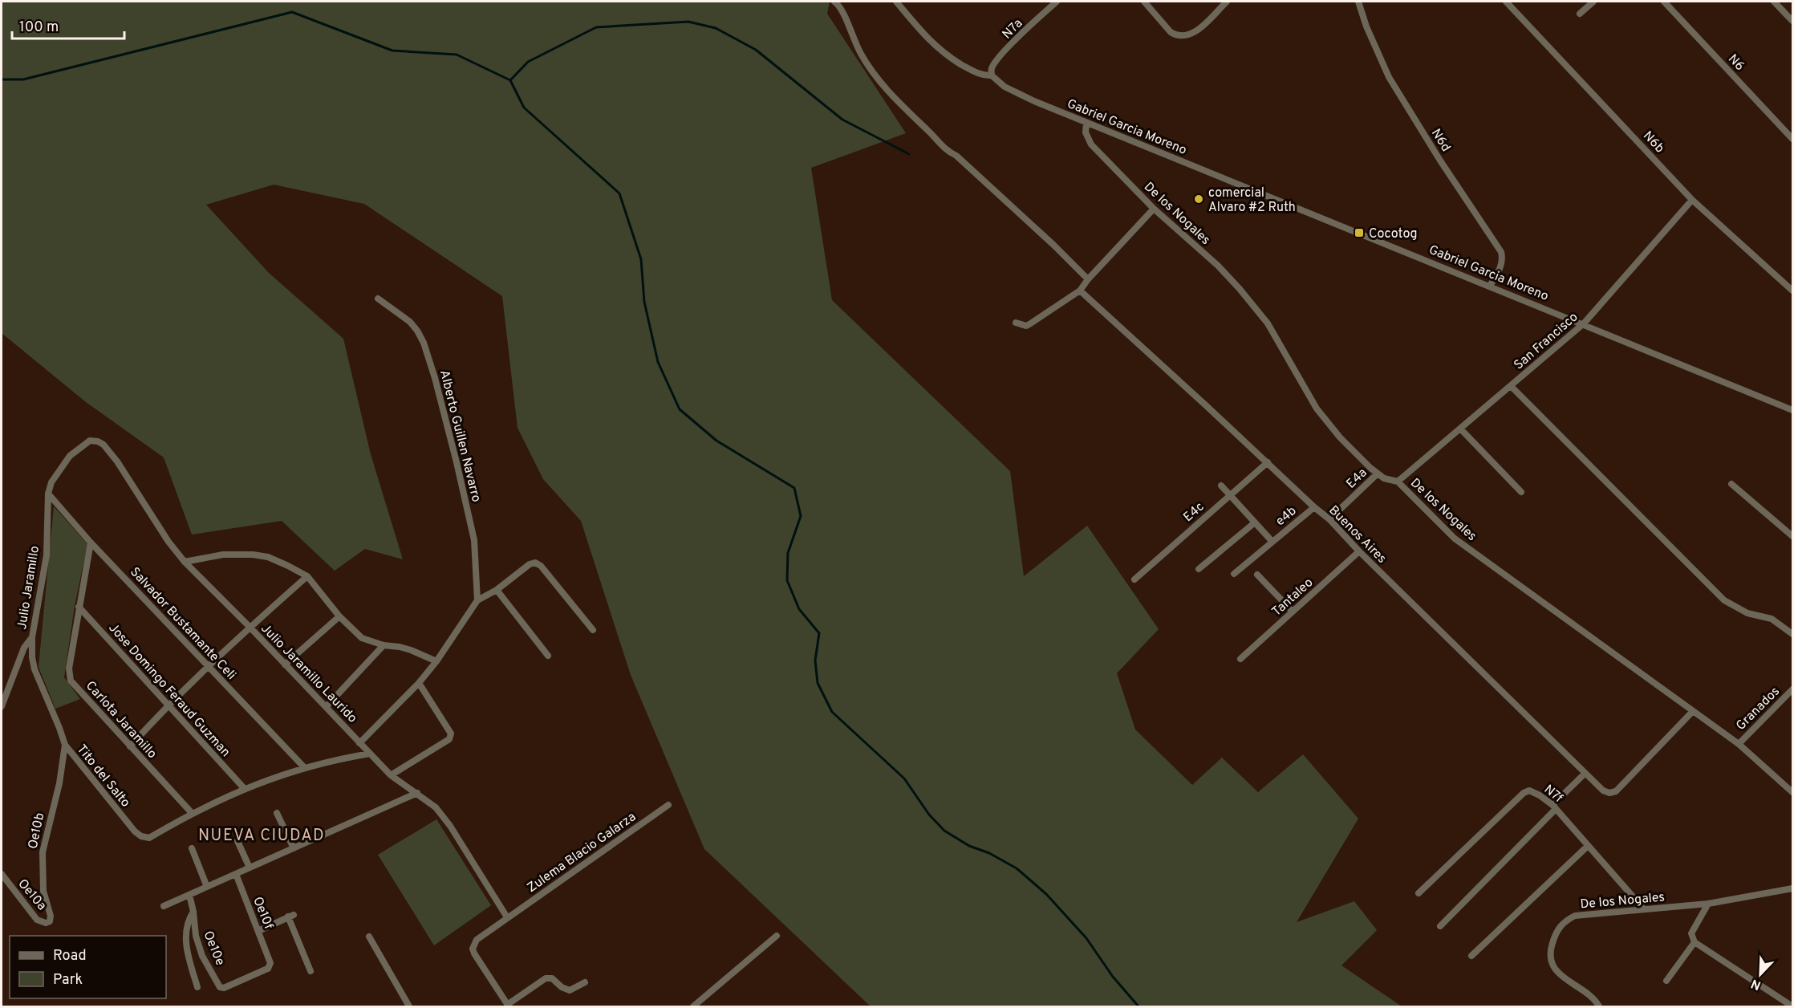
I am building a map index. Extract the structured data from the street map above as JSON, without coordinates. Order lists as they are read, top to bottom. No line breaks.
{"streets":{"street":["N7a","N6","Gabriel Garcia Moreno","N6d","N6b","De los Nogales","San Francisco","Alberto Guillen Navarro","E4a","E4c","e4b","Buenos Aires","Julio Jaramillo","Tantaleo","Salvador Bustamante Celi","Julio Jaramillo Laurido","Jose Domingo Feraud Guzman","Granados","Carlota Jaramillo","Tito del Salto","N7f","Oe10b","Zulema Blacio Galarza","Oe10a","Oe10f","Oe10e"]},"crossings":[["N7a","Gabriel Garcia Moreno"],["Gabriel Garcia Moreno","N6d"],["Gabriel Garcia Moreno","De los Nogales"],["Gabriel Garcia Moreno","San Francisco"],["N6b","San Francisco"],["De los Nogales","San Francisco"],["De los Nogales","E4a"],["De los Nogales","Buenos Aires"],["De los Nogales","Granados"],["De los Nogales","N7f"],["E4a","Buenos Aires"],["E4c","Buenos Aires"],["e4b","Buenos Aires"],["Buenos Aires","Tantaleo"],["Julio Jaramillo","Salvador Bustamante Celi"],["Julio Jaramillo","Julio Jaramillo Laurido"],["Julio Jaramillo","Tito del Salto"],["Salvador Bustamante Celi","Julio Jaramillo Laurido"],["Salvador Bustamante Celi","Carlota Jaramillo"],["Julio Jaramillo Laurido","Zulema Blacio Galarza"],["Jose Domingo Feraud Guzman","Carlota Jaramillo"],["Carlota Jaramillo","Tito del Salto"],["Tito del Salto","Oe10b"],["Oe10b","Oe10a"],["Oe10f","Oe10e"]],"districts":["NUEVA CIUDAD"],"places":{"other":["comercial Alvaro #2 Ruth"],"transit":["Cocotog"]},"legend":["Road","Park"],"scale_bar":"100 m","north":"bottom left"}
